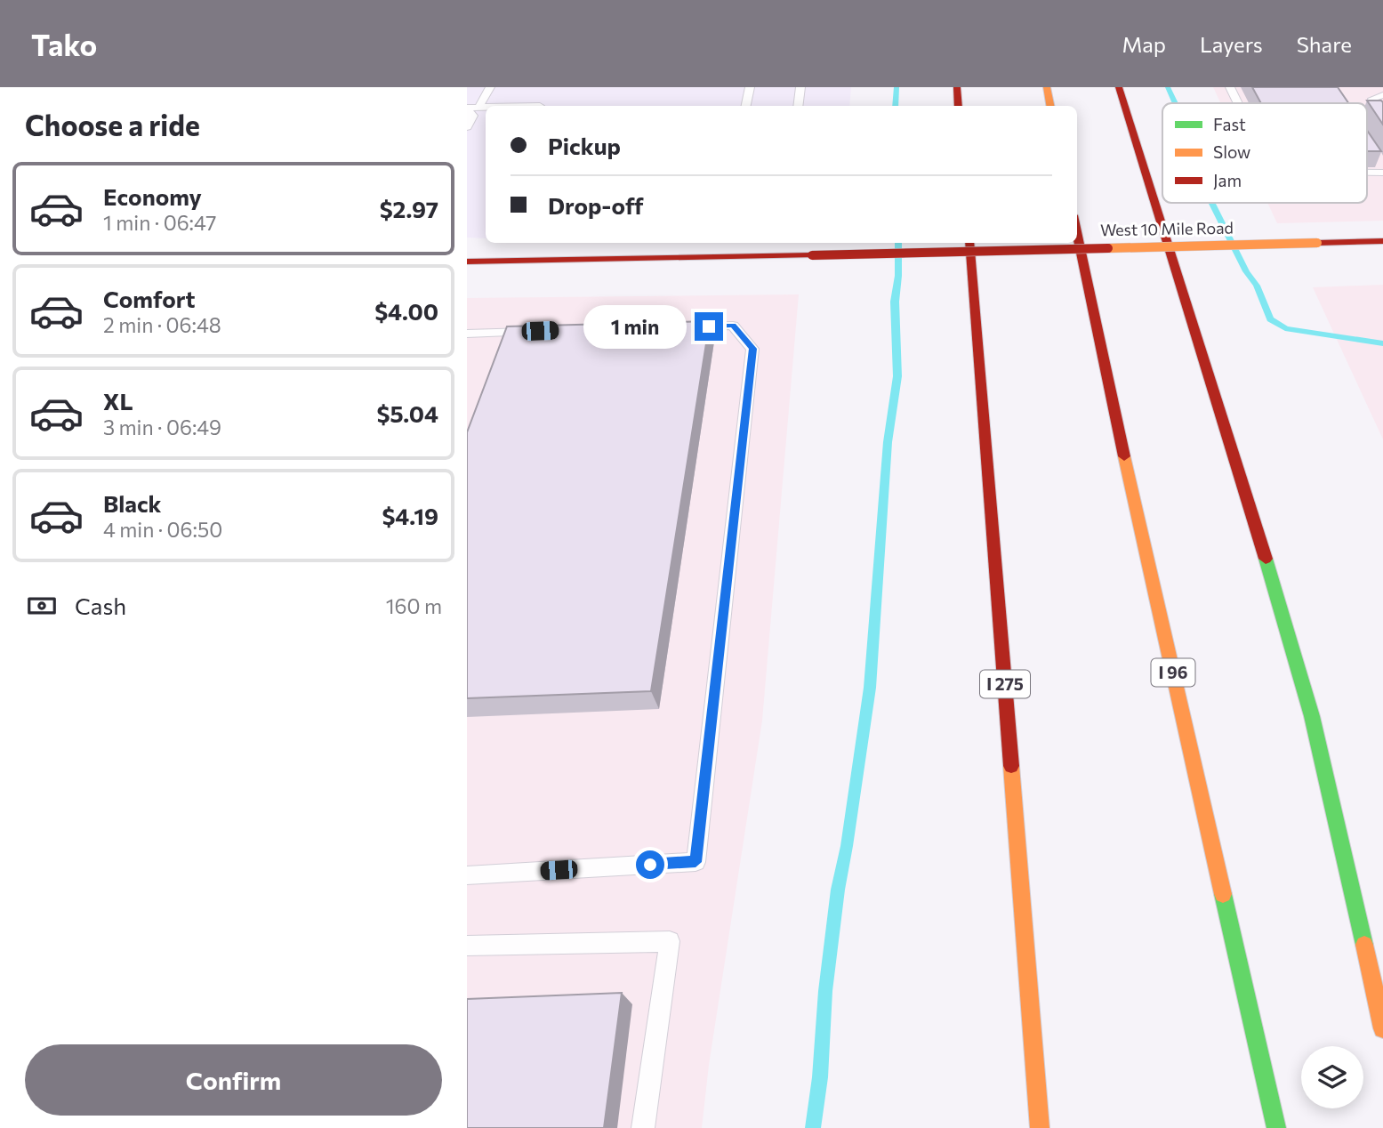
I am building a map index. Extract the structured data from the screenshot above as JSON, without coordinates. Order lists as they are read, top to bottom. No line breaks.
{"streets":{"main road":["West 10 Mile Road","I 96","I 275"]},"legend":["Fast","Slow","Jam"],"page":{"header":"Tako","nav":["Map","Layers","Share"],"heading":"Choose a ride","banner":["Pickup","Drop-off"],"list":[{"name":"Economy","note":"1 min · 06:47","value":"$2.97"},{"name":"Comfort","note":"2 min · 06:48","value":"$4.00"},{"name":"XL","note":"3 min · 06:49","value":"$5.04"},{"name":"Black","note":"4 min · 06:50","value":"$4.19"}],"bubble":"1 min","pay":["Cash","160 m"],"buttons":"Confirm"}}
